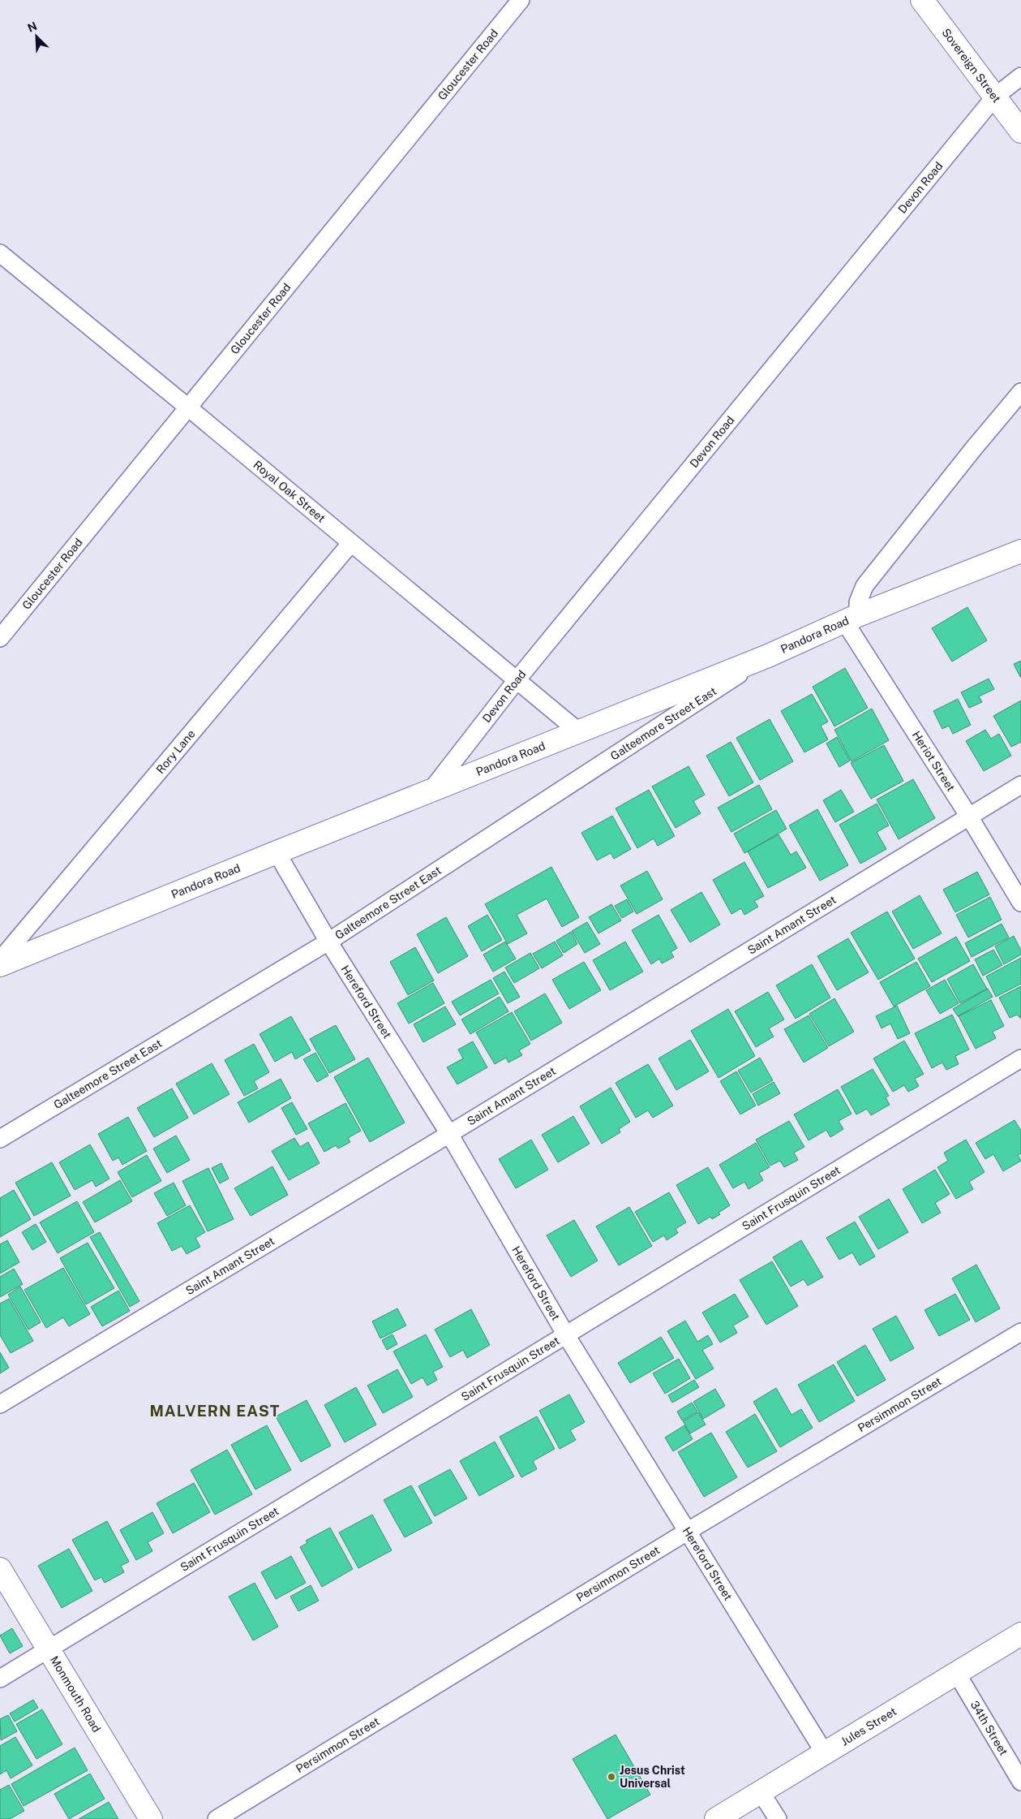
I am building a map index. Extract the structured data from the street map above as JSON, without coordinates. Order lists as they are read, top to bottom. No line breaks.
{"streets":{"street":["Gloucester Road","Sovereign Street","Devon Road","Royal Oak Street","Pandora Road","Galteemore Street East","Rory Lane","Heriot Street","Saint Amant Street","Hereford Street","Saint Frusquin Street","Persimmon Street","Monmouth Road","Jules Street","34th Street"]},"crossings":[["Gloucester Road","Royal Oak Street"],["Sovereign Street","Devon Road"],["Devon Road","Royal Oak Street"],["Devon Road","Pandora Road"],["Royal Oak Street","Pandora Road"],["Royal Oak Street","Rory Lane"],["Pandora Road","Galteemore Street East"],["Pandora Road","Heriot Street"],["Pandora Road","Hereford Street"],["Galteemore Street East","Hereford Street"],["Heriot Street","Saint Amant Street"],["Saint Amant Street","Hereford Street"],["Hereford Street","Saint Frusquin Street"],["Hereford Street","Persimmon Street"],["Hereford Street","Jules Street"],["Saint Frusquin Street","Monmouth Road"],["Jules Street","34th Street"]],"districts":["MALVERN EAST"],"places":["Jesus Christ Universal"],"north":"top left"}
